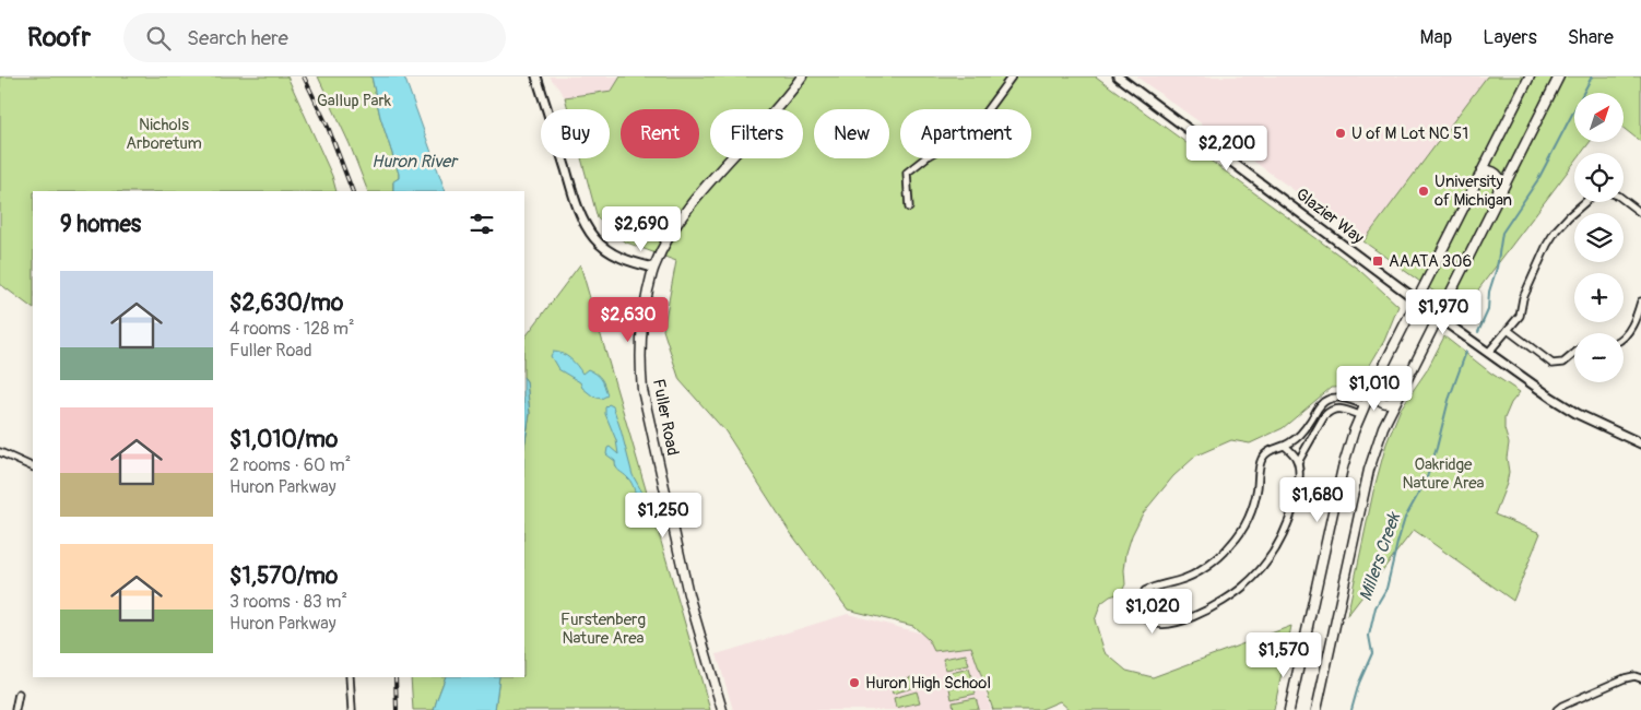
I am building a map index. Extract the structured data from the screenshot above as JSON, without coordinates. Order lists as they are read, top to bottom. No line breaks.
{"streets":{"main road":["Fuller Road"],"street":["Glazier Way"]},"water":["Huron River","Millers Creek"],"parks":["Gallup Park","Nichols Arboretum","Oakridge Nature Area","Furstenberg Nature Area"],"places":{"other":["U of M Lot NC 51","University of Michigan","Huron High School"],"transit":["AAATA 306"]},"north":"top right","page":{"header":"Roofr","search":"Search here","nav":["Map","Layers","Share"],"map_buttons":["+","−"],"chip":["Buy","Rent","Filters","New","Apartment"],"price":["$2,200","$2,690","$1,970","$2,630","$1,010","$1,680","$1,250","$1,020","$1,570"],"heading":"9 homes","list":[{"name":"$2,630/mo","note":"4 rooms · 128 m² · Fuller Road"},{"name":"$1,010/mo","note":"2 rooms · 60 m² · Huron Parkway"},{"name":"$1,570/mo","note":"3 rooms · 83 m² · Huron Parkway"}]}}
